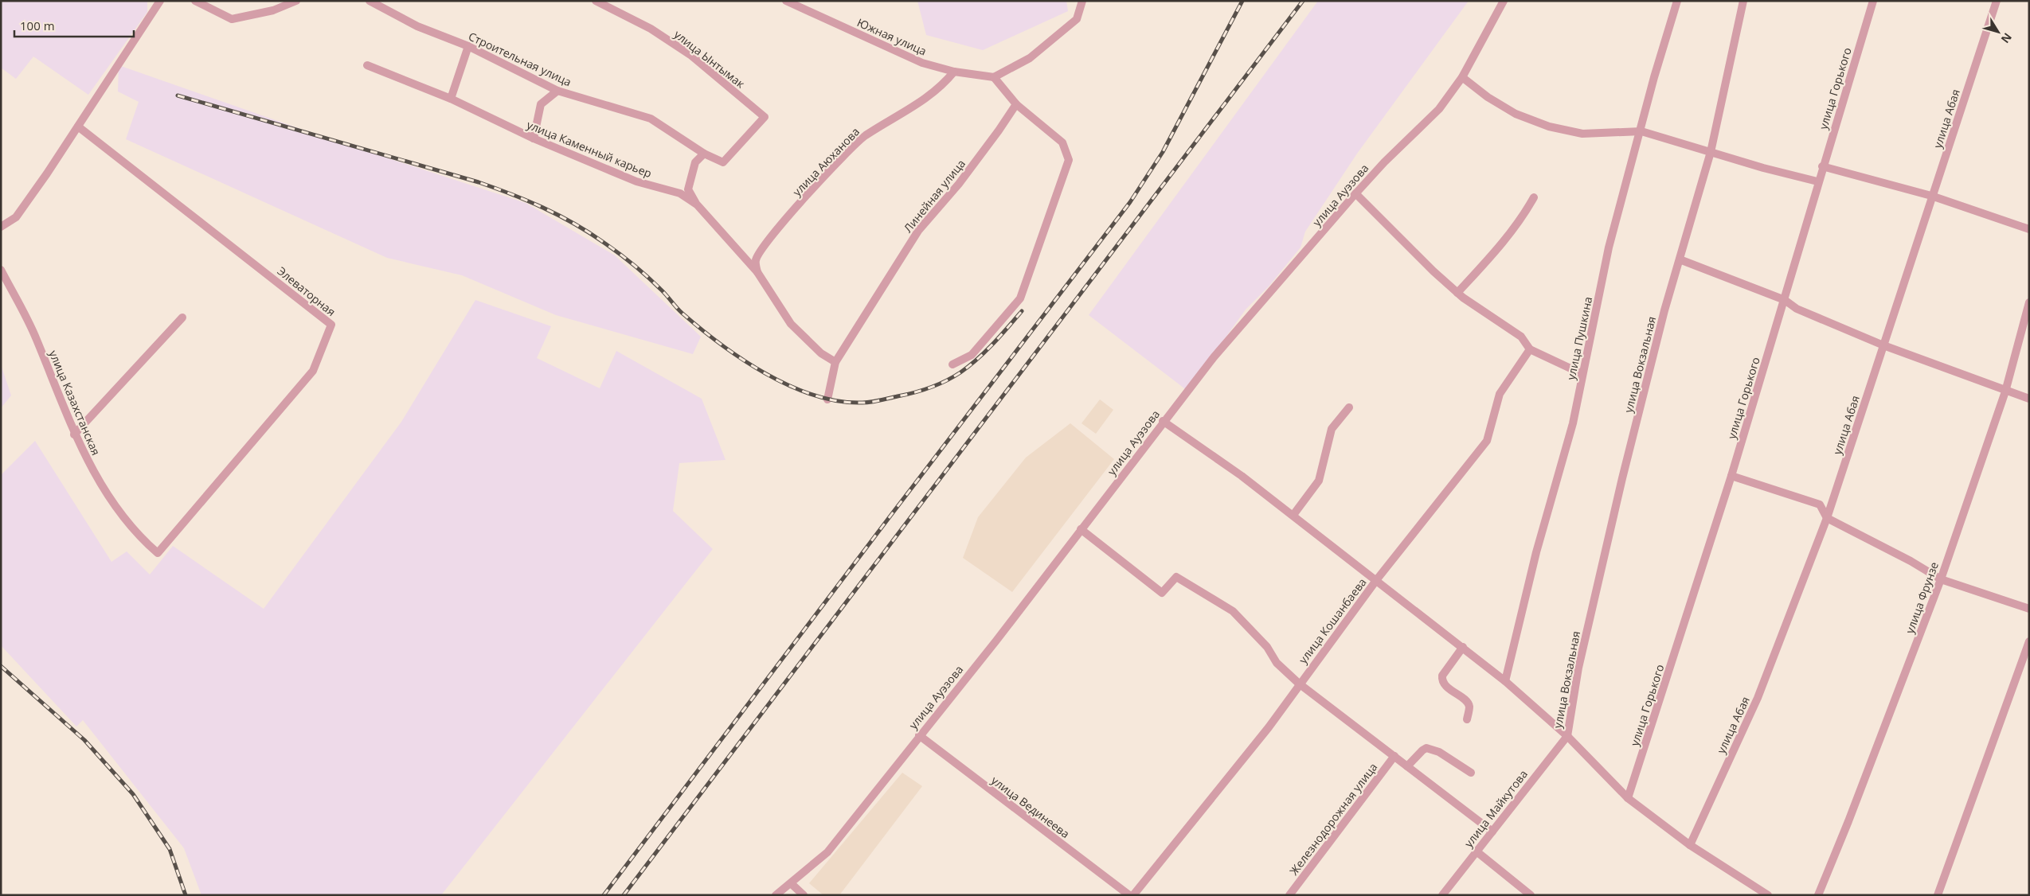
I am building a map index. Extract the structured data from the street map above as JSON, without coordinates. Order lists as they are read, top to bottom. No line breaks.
{"streets":{"street":["Южная улица","Строительная улица","улица Ынтымак","улица Горького","улица Абая","улица Каменный карьер","улица Аюханова","улица Ауэзова","Линейная улица","Элеваторная","улица Пушкина","улица Вокзальная","улица Казахстанская","улица Фрунзе","улица Кошанбаева","улица Вединеева","улица Майкутова","Железнодорожная улица"]},"crossings":[["Южная улица","улица Аюханова"],["Строительная улица","улица Ынтымак"],["улица Каменный карьер","улица Аюханова"],["улица Каменный карьер","Линейная улица"],["улица Ауэзова","улица Вединеева"],["Элеваторная","улица Казахстанская"],["улица Вокзальная","улица Майкутова"]],"scale_bar":"100 m","north":"bottom right"}
